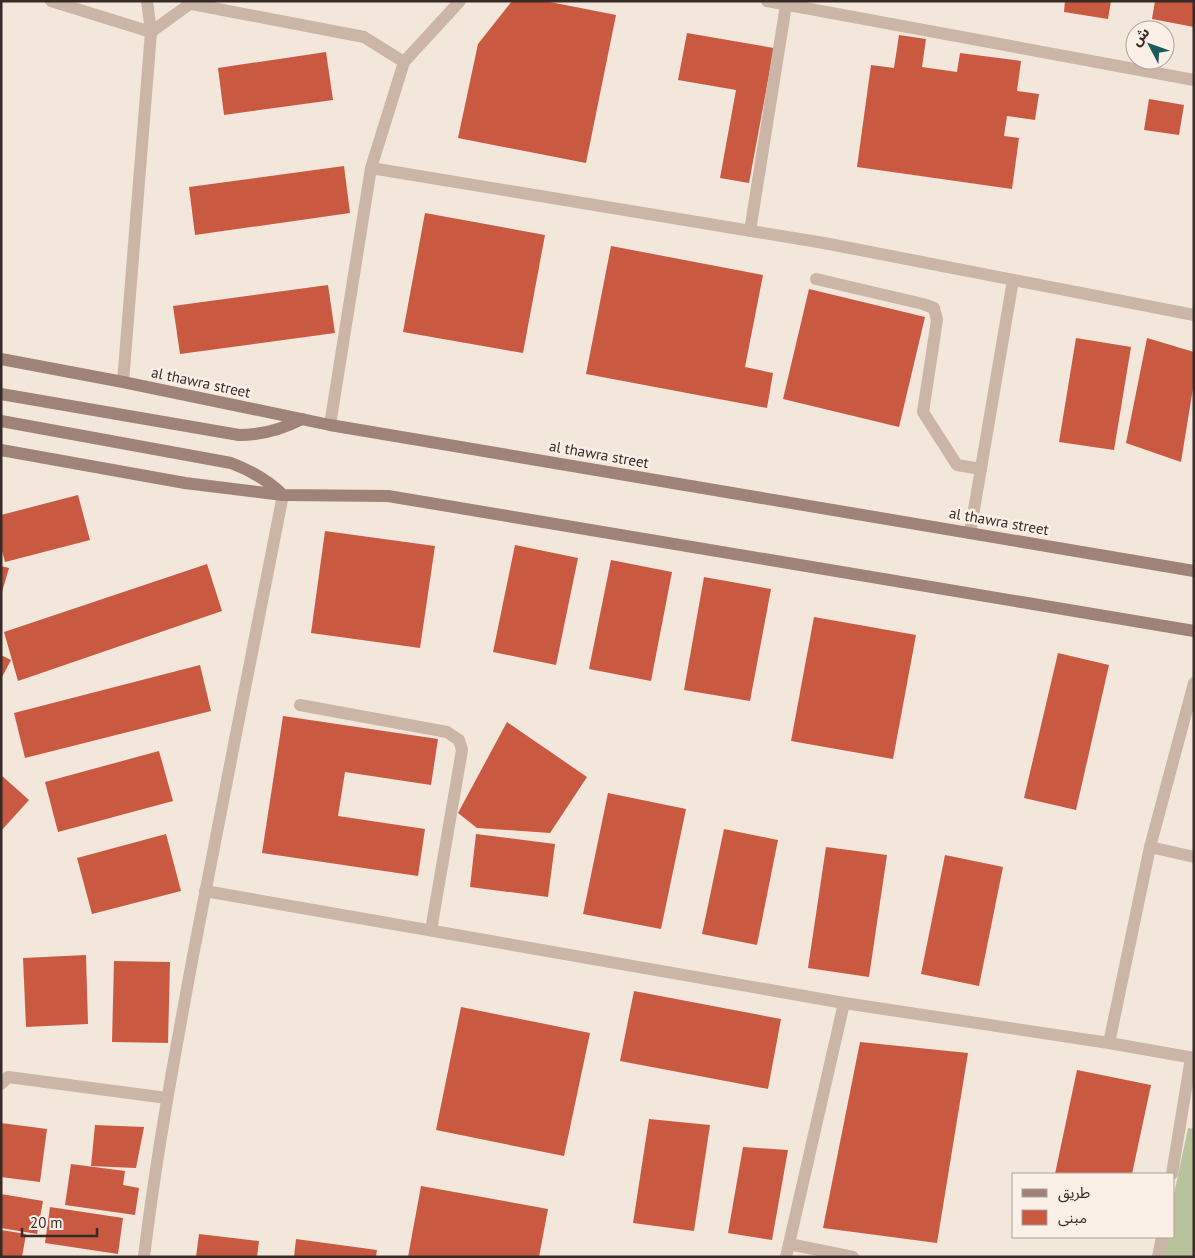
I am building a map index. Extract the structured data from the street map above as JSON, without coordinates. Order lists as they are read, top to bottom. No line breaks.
{"streets":{"main road":["al thawra street"]},"legend":["طريق","مبنى"],"scale_bar":"20 m","north":"top left"}
